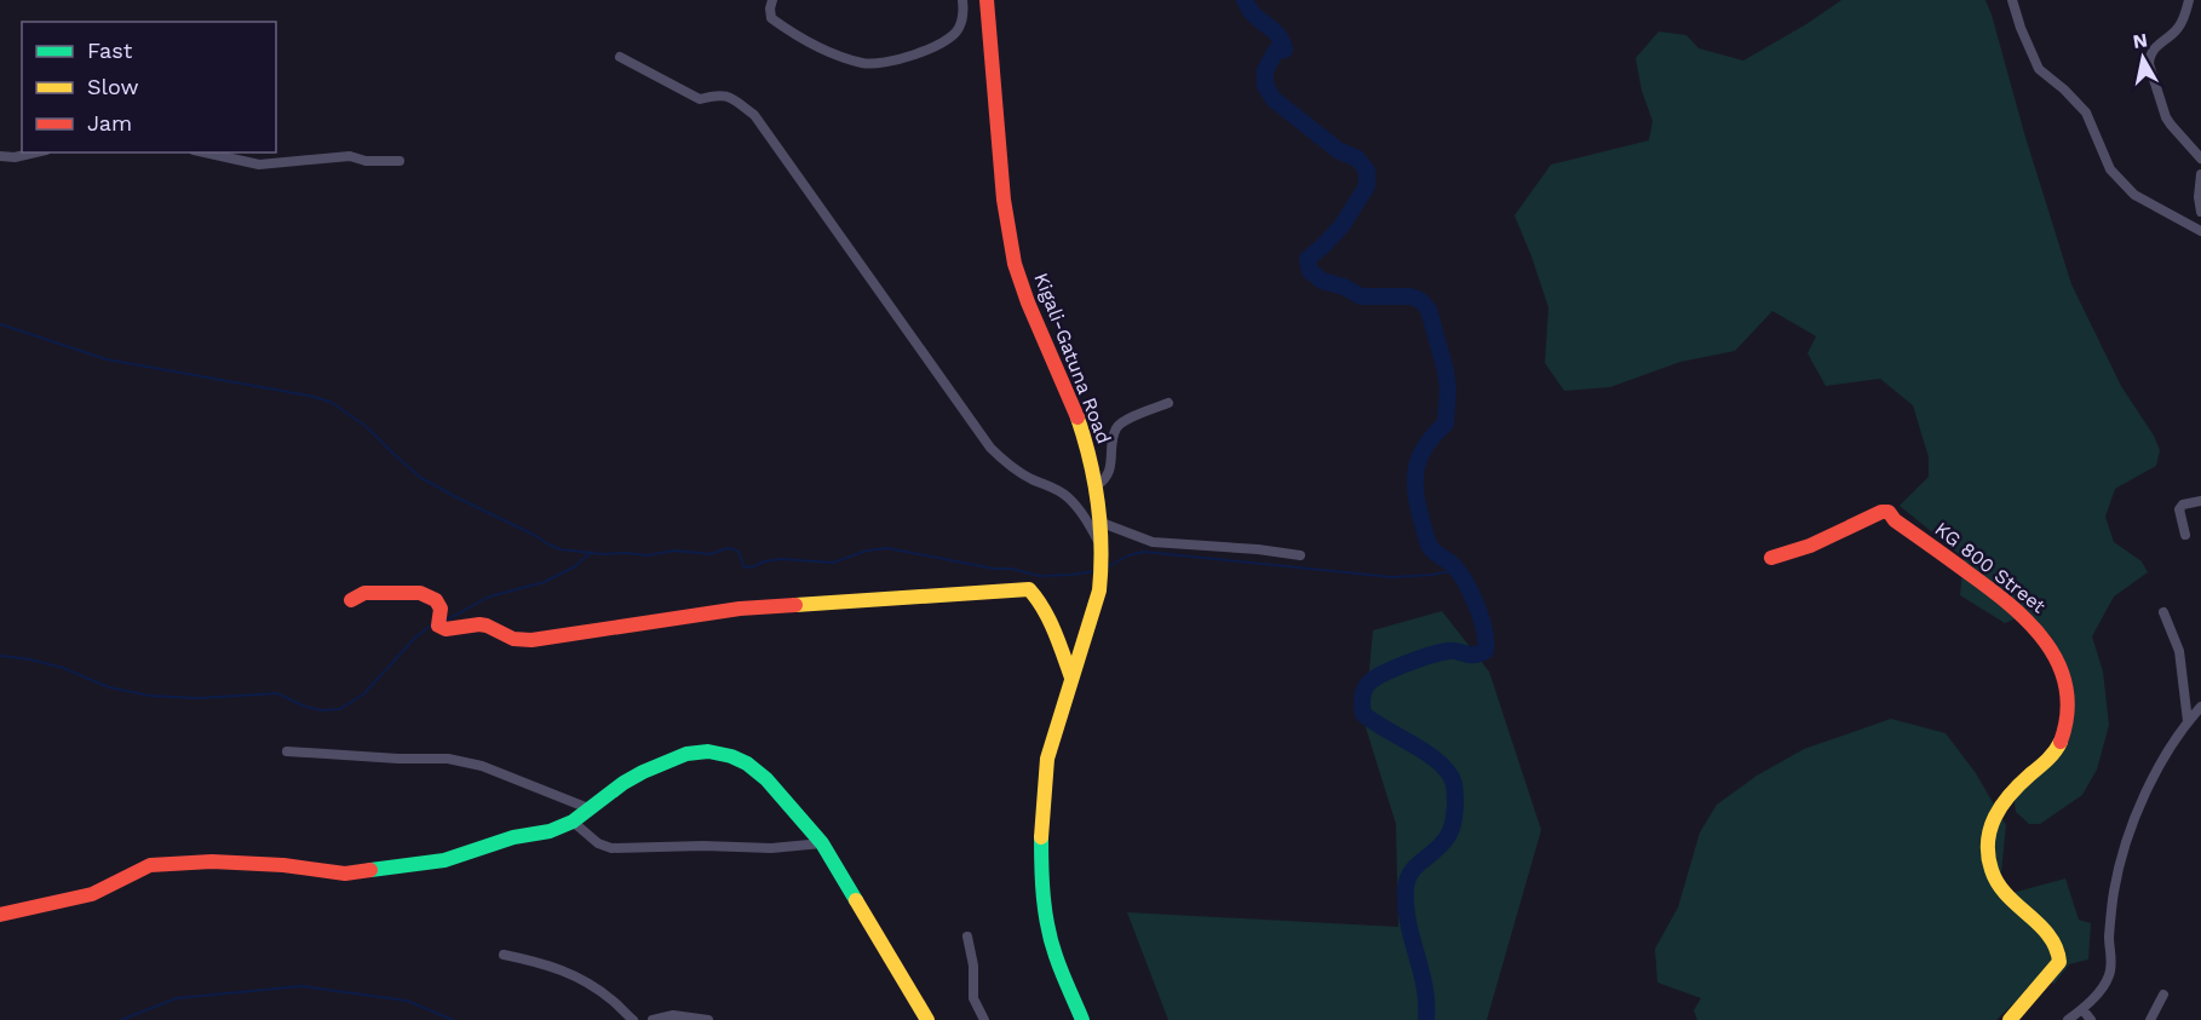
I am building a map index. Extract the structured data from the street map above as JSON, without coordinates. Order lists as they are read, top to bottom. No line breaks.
{"streets":{"main road":["Kigali-Gatuna Road","KG 800 Street"]},"legend":["Fast","Slow","Jam"],"north":"top"}
